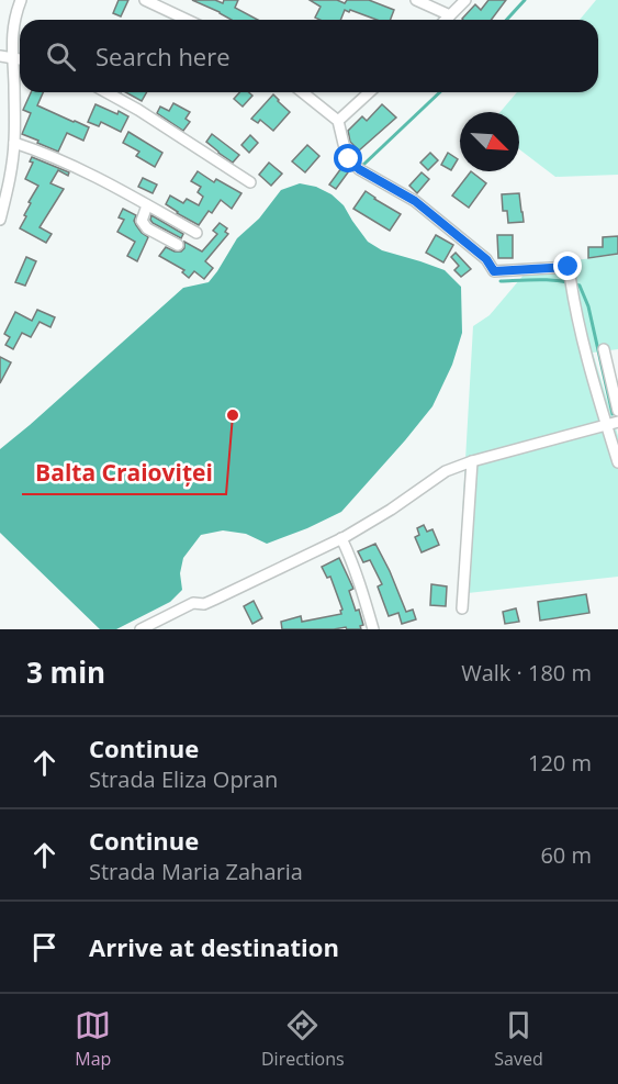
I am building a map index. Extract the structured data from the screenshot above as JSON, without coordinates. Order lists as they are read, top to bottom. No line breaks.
{"places":["Balta Craioviței"],"north":"bottom right","page":{"search":"Search here","heading":["3 min","Walk · 180 m"],"list":[["Continue","Strada Eliza Opran","120 m"],["Continue","Strada Maria Zaharia","60 m"],"Arrive at destination"],"nav":["Map","Directions","Saved"]}}
